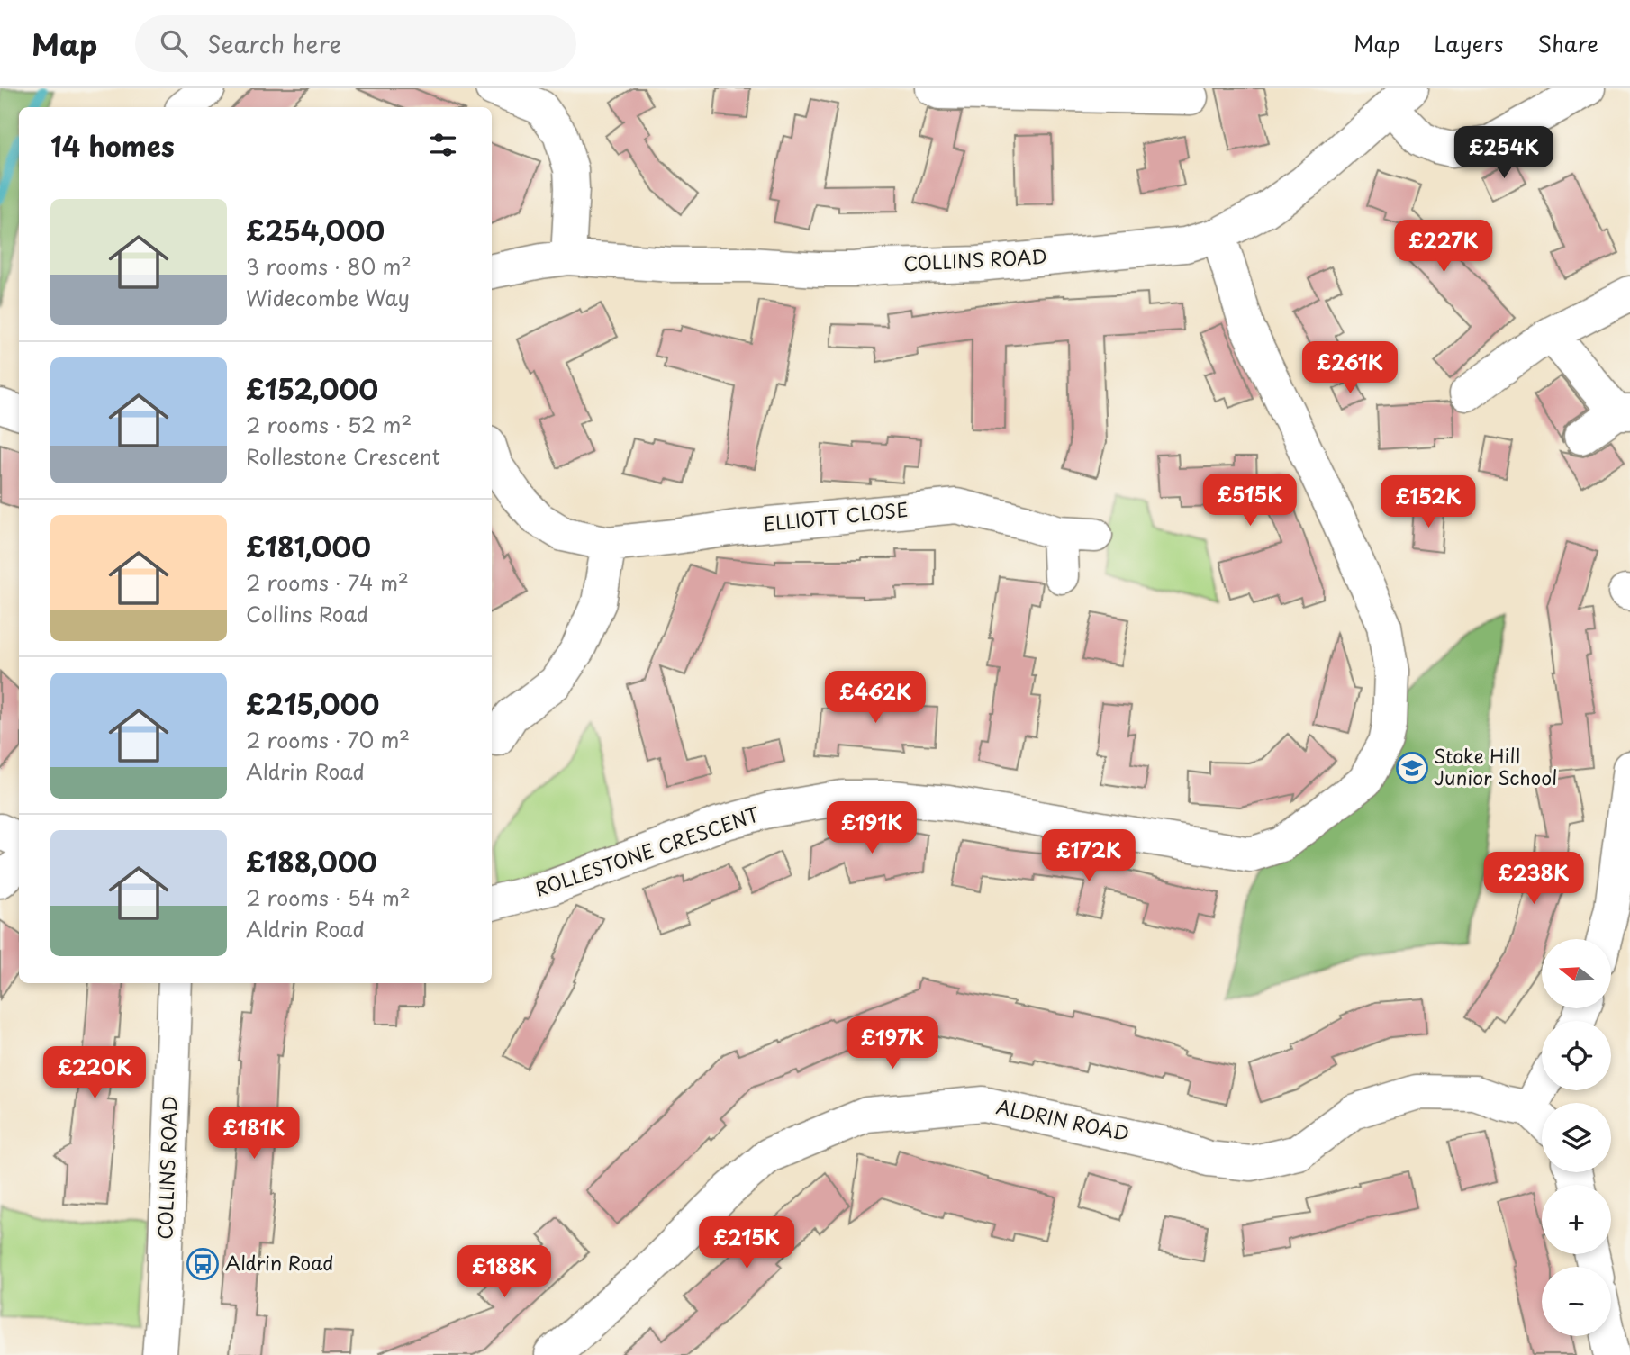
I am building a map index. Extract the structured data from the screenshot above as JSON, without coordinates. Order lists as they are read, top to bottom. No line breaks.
{"streets":{"street":["COLLINS ROAD","ELLIOTT CLOSE","ROLLESTONE CRESCENT","ALDRIN ROAD"]},"crossings":[["COLLINS ROAD","ROLLESTONE CRESCENT"]],"places":{"school or university":["Stoke Hill Junior School"],"bus stop":["Aldrin Road"]},"north":"left","page":{"header":"Map","search":"Search here","nav":["Map","Layers","Share"],"heading":"14 homes","price":["£254K","£227K","£261K","£515K","£152K","£462K","£191K","£172K","£238K","£197K","£220K","£181K","£215K","£188K"],"list":[{"name":"£254,000","note":"3 rooms · 80 m² · Widecombe Way"},{"name":"£152,000","note":"2 rooms · 52 m² · Rollestone Crescent"},{"name":"£181,000","note":"2 rooms · 74 m² · Collins Road"},{"name":"£215,000","note":"2 rooms · 70 m² · Aldrin Road"},{"name":"£188,000","note":"2 rooms · 54 m² · Aldrin Road"}],"map_buttons":["+","−"]}}
